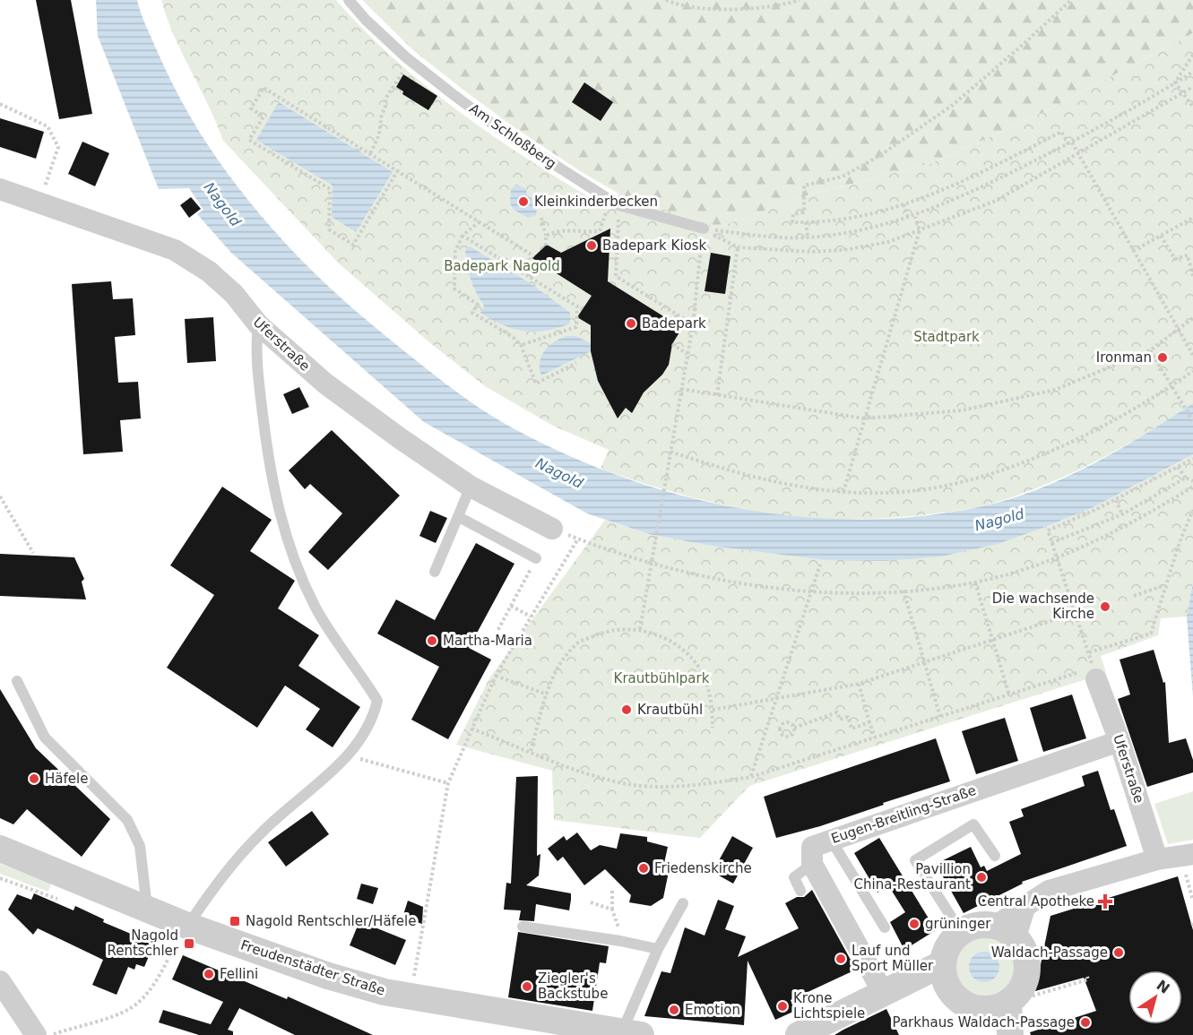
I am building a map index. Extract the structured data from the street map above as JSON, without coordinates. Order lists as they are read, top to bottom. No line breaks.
{"streets":{"street":["Uferstraße","Eugen-Breitling-Straße","Freudenstädter Straße"],"lane":["Am Schloßberg"]},"crossings":[["Uferstraße","Eugen-Breitling-Straße"]],"water":["Nagold"],"parks":["Badepark Nagold","Stadtpark","Krautbühlpark"],"places":{"other":["Kleinkinderbecken","Badepark Kiosk","Badepark","Ironman","Die wachsende Kirche","Martha-Maria","Krautbühl","Häfele","Friedenskirche","Pavillion China-Restaurant","grüninger","Waldach-Passage","Lauf und Sport Müller","Fellini","Ziegler's Backstube","Krone Lichtspiele","Emotion","Parkhaus Waldach-Passage"],"health":["Central Apotheke"],"transit":["Nagold Rentschler/Häfele","Nagold Rentschler"]},"north":"top right"}
